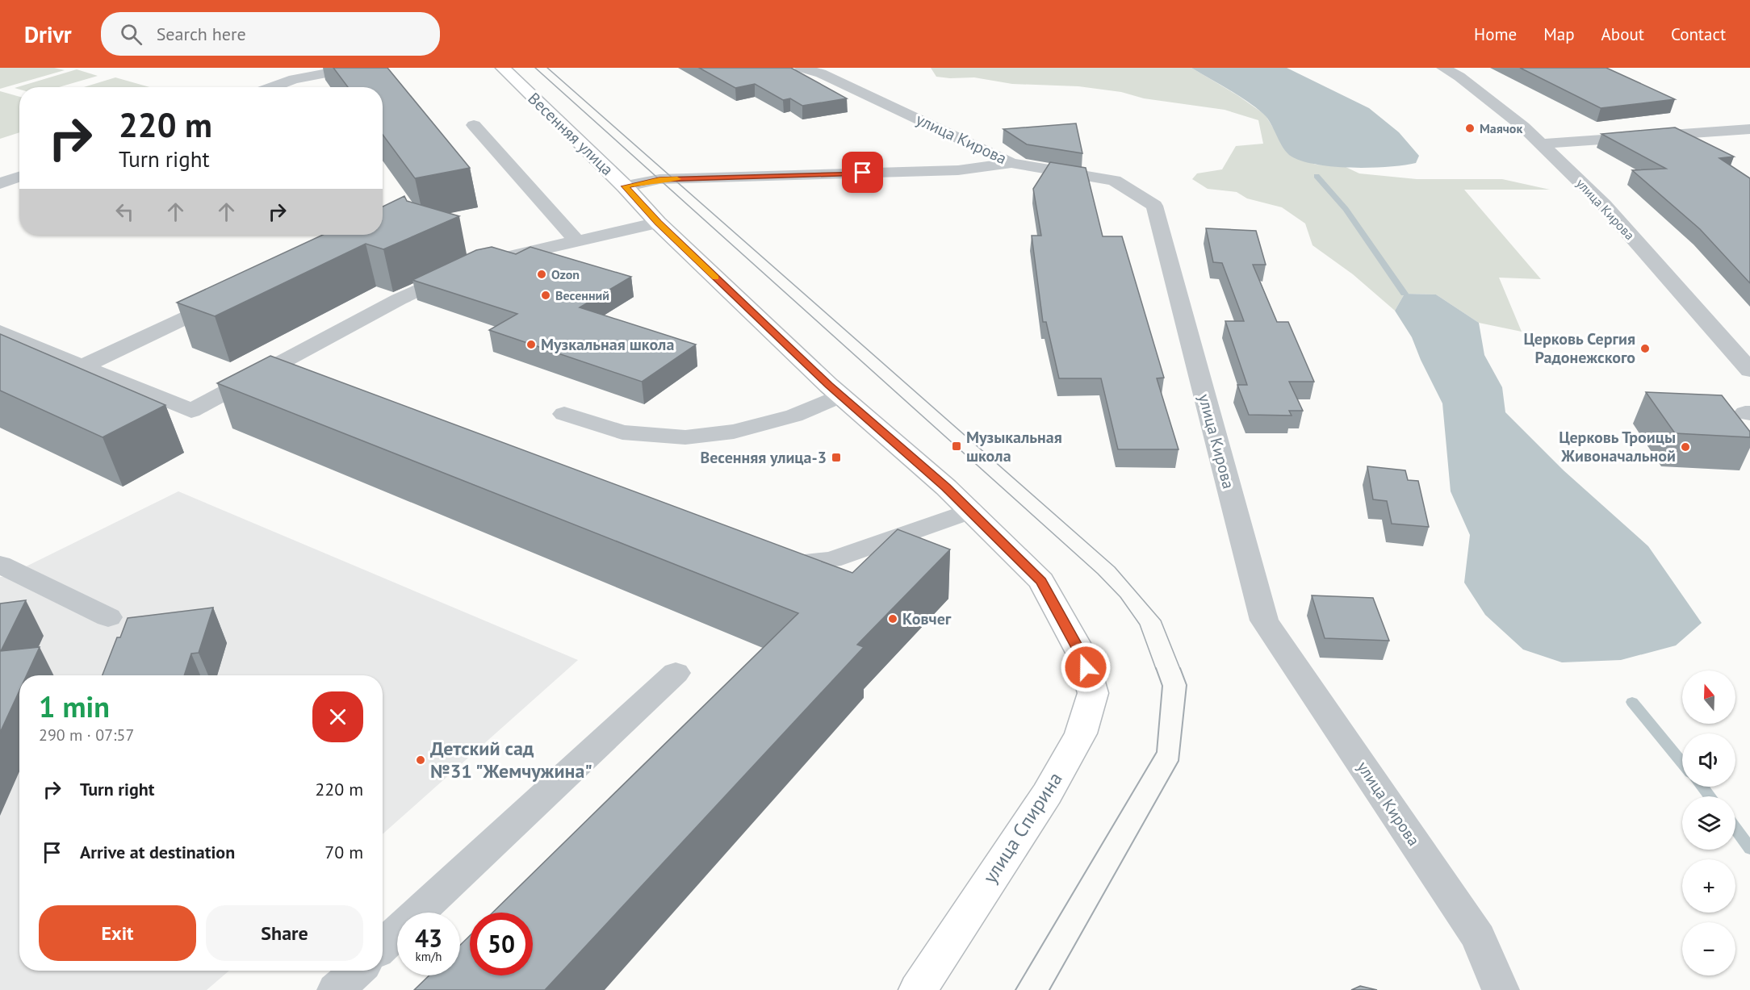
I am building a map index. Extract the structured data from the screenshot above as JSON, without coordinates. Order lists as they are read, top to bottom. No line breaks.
{"streets":{"main road":["Весенняя улица","улица Спирина"],"street":["улица Кирова"]},"crossings":[["Весенняя улица","улица Спирина"]],"places":{"other":["Маячок","Ozon","Весенний","Музкальная школа","Церковь Сергия Радонежского","Церковь Троицы Живоначальной","Ковчег","Детский сад №31 \"Жемчужина\""],"transit":["Музыкальная школа","Весенняя улица-3"]},"north":"top","page":{"header":"Drivr","search":"Search here","nav":["Home","Map","About","Contact"],"turn":["220 m","Turn right"],"map_buttons":["+","−"],"heading":["1 min","290 m · 07:57"],"list":[{"name":"Turn right","value":"220 m"},{"name":"Arrive at destination","value":"70 m"}],"buttons":["Exit","Share"],"speed":"43 km/h","limit":"50"}}
